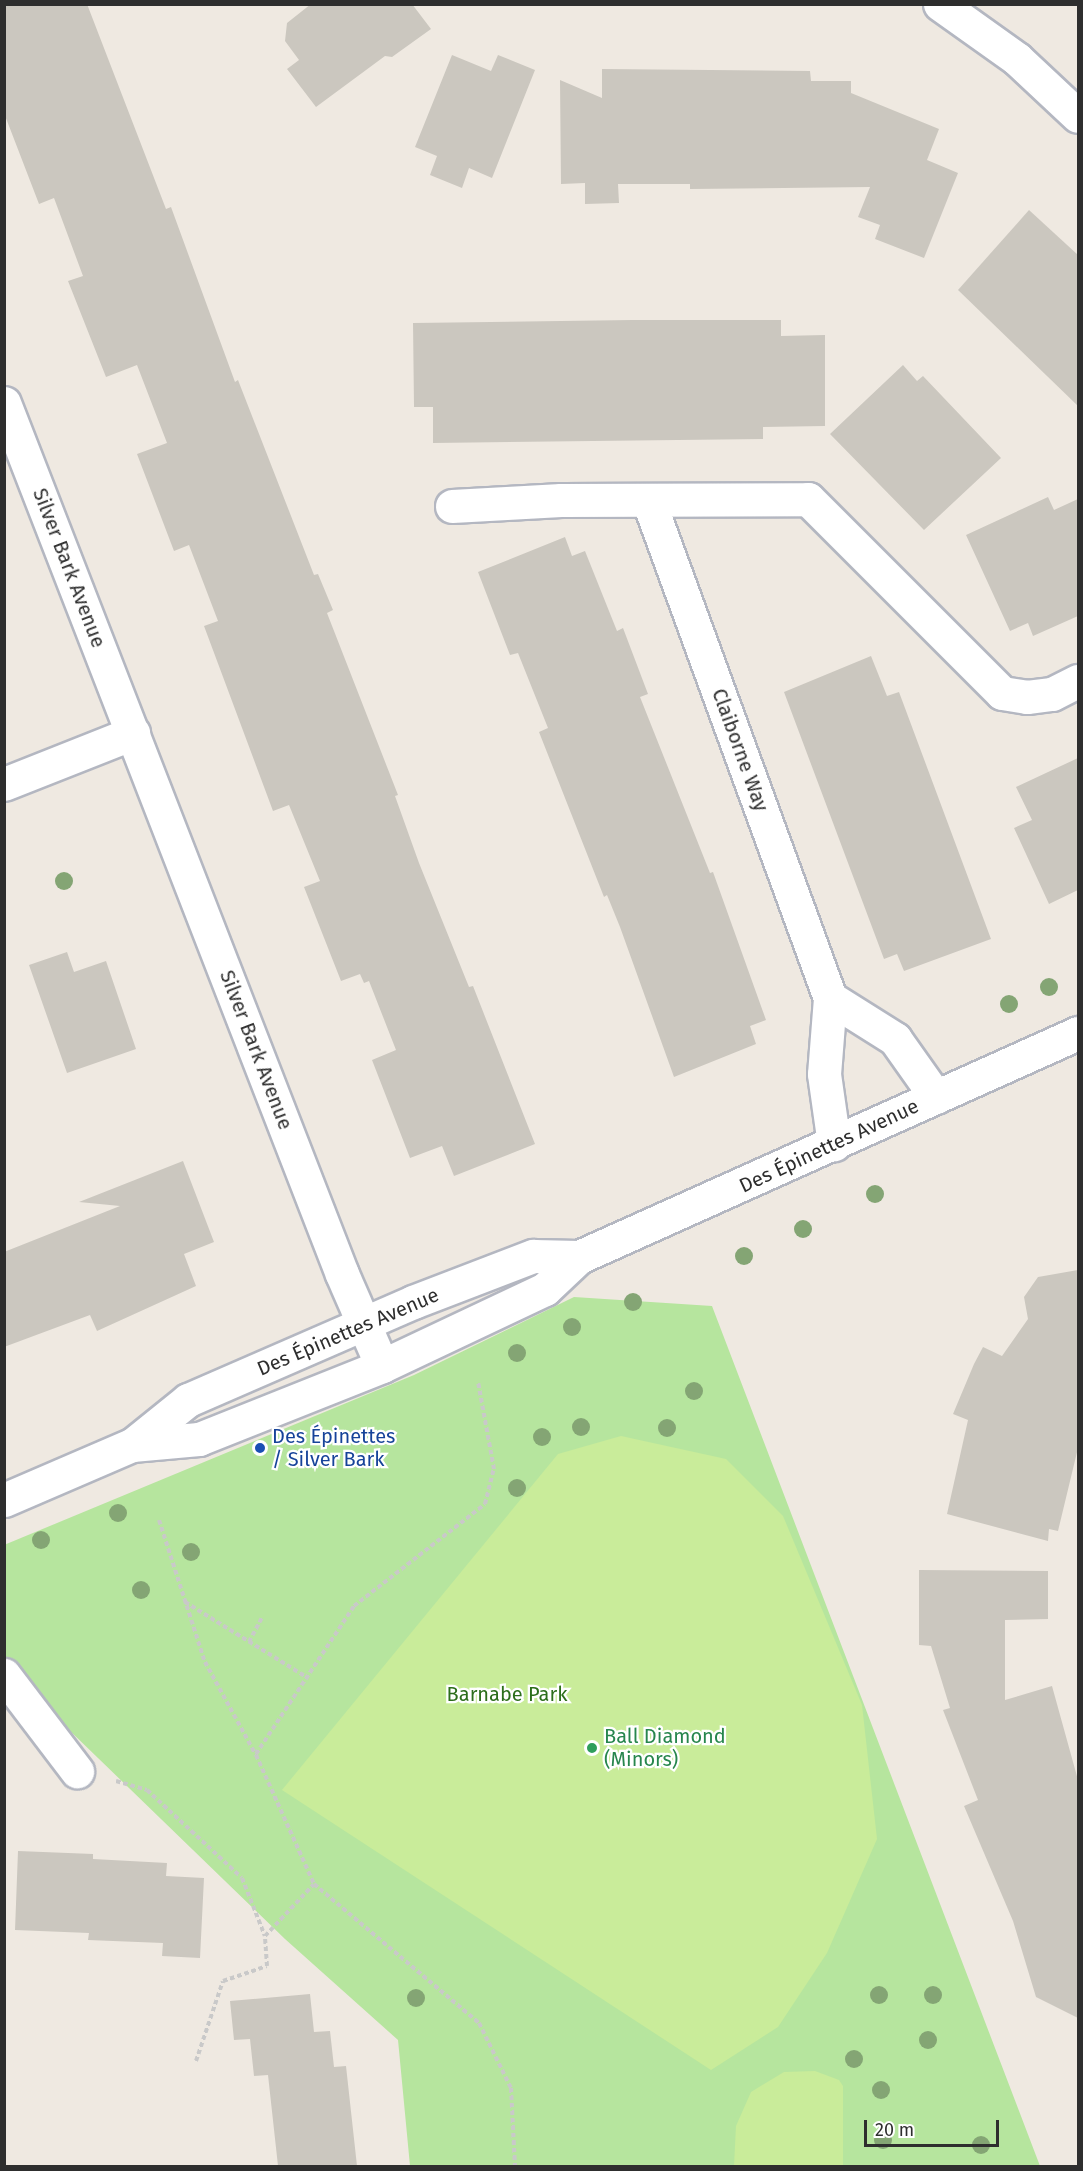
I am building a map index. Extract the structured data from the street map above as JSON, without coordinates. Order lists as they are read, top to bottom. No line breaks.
{"streets":{"street":["Silver Bark Avenue","Claiborne Way","Des Épinettes Avenue"]},"crossings":[["Silver Bark Avenue","Des Épinettes Avenue"],["Claiborne Way","Des Épinettes Avenue"]],"parks":["Barnabe Park"],"places":["Des Épinettes / Silver Bark","Ball Diamond (Minors)"],"scale_bar":"20 m"}
